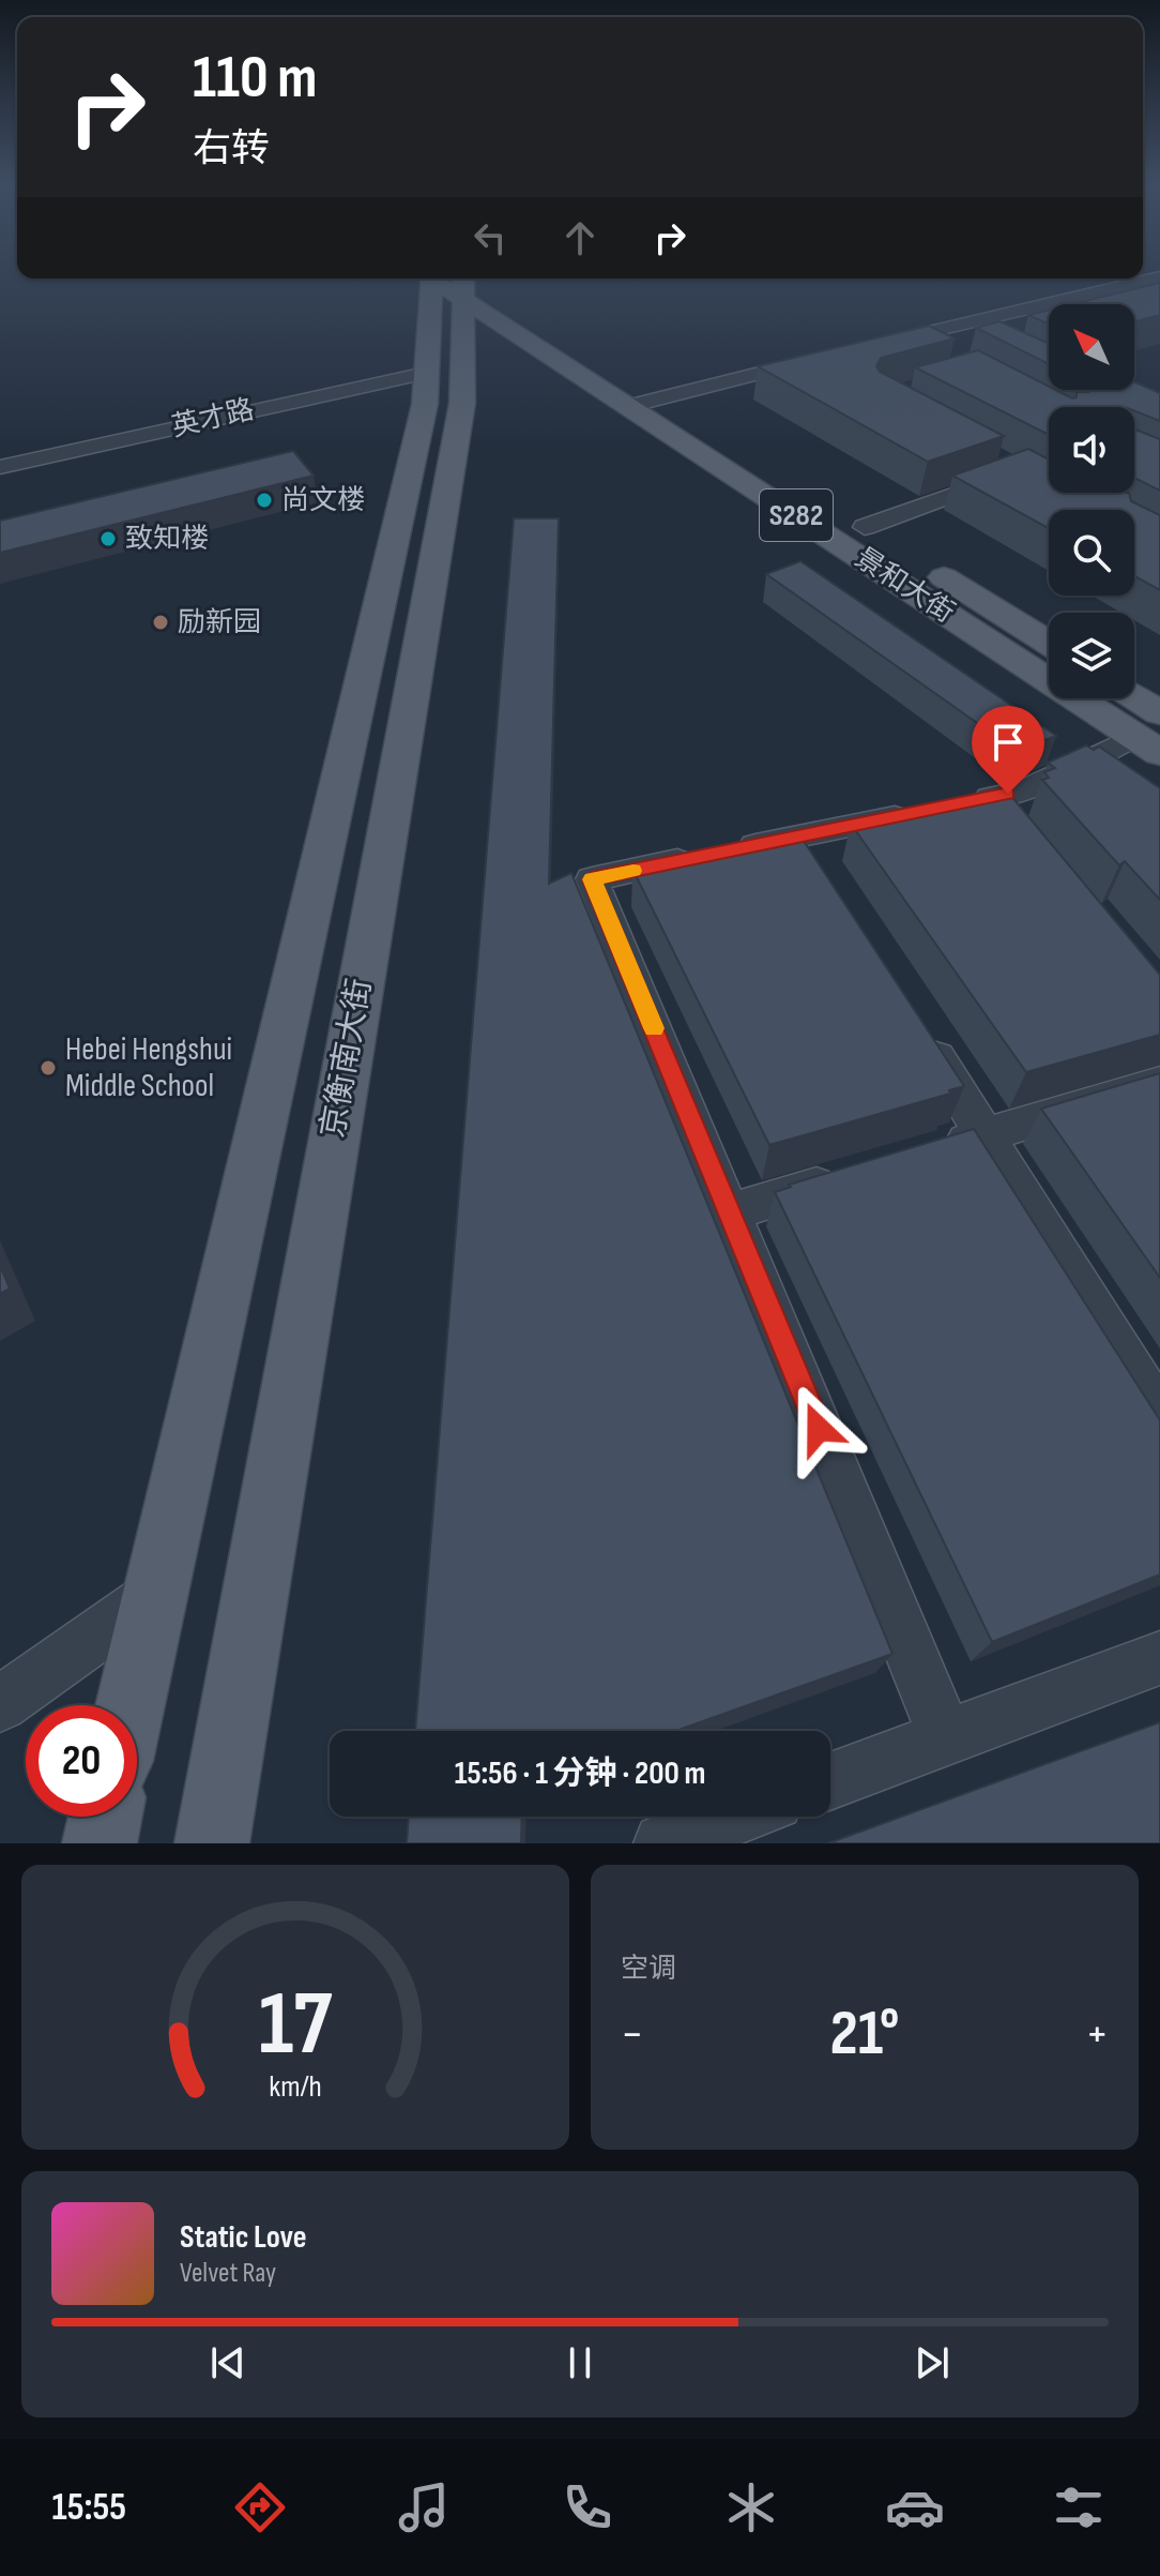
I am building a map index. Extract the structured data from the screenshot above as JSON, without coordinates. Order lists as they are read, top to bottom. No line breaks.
{"streets":{"main road":["S282","景和大街","京衡南大街"],"street":["英才路"]},"crossings":[["英才路","京衡南大街"],["景和大街","京衡南大街"]],"places":["尚文楼","致知楼","励新园","Hebei Hengshui Middle School"],"north":"top left","page":{"turn":["110 m","右转"],"limit":"20","trip":"15:56 · 1 分钟 · 200 m","tile":"空调","heat":["−","21°","+"],"song":["Static Love","Velvet Ray"],"tabs":"15:55","gauge":["17","km/h"]}}
